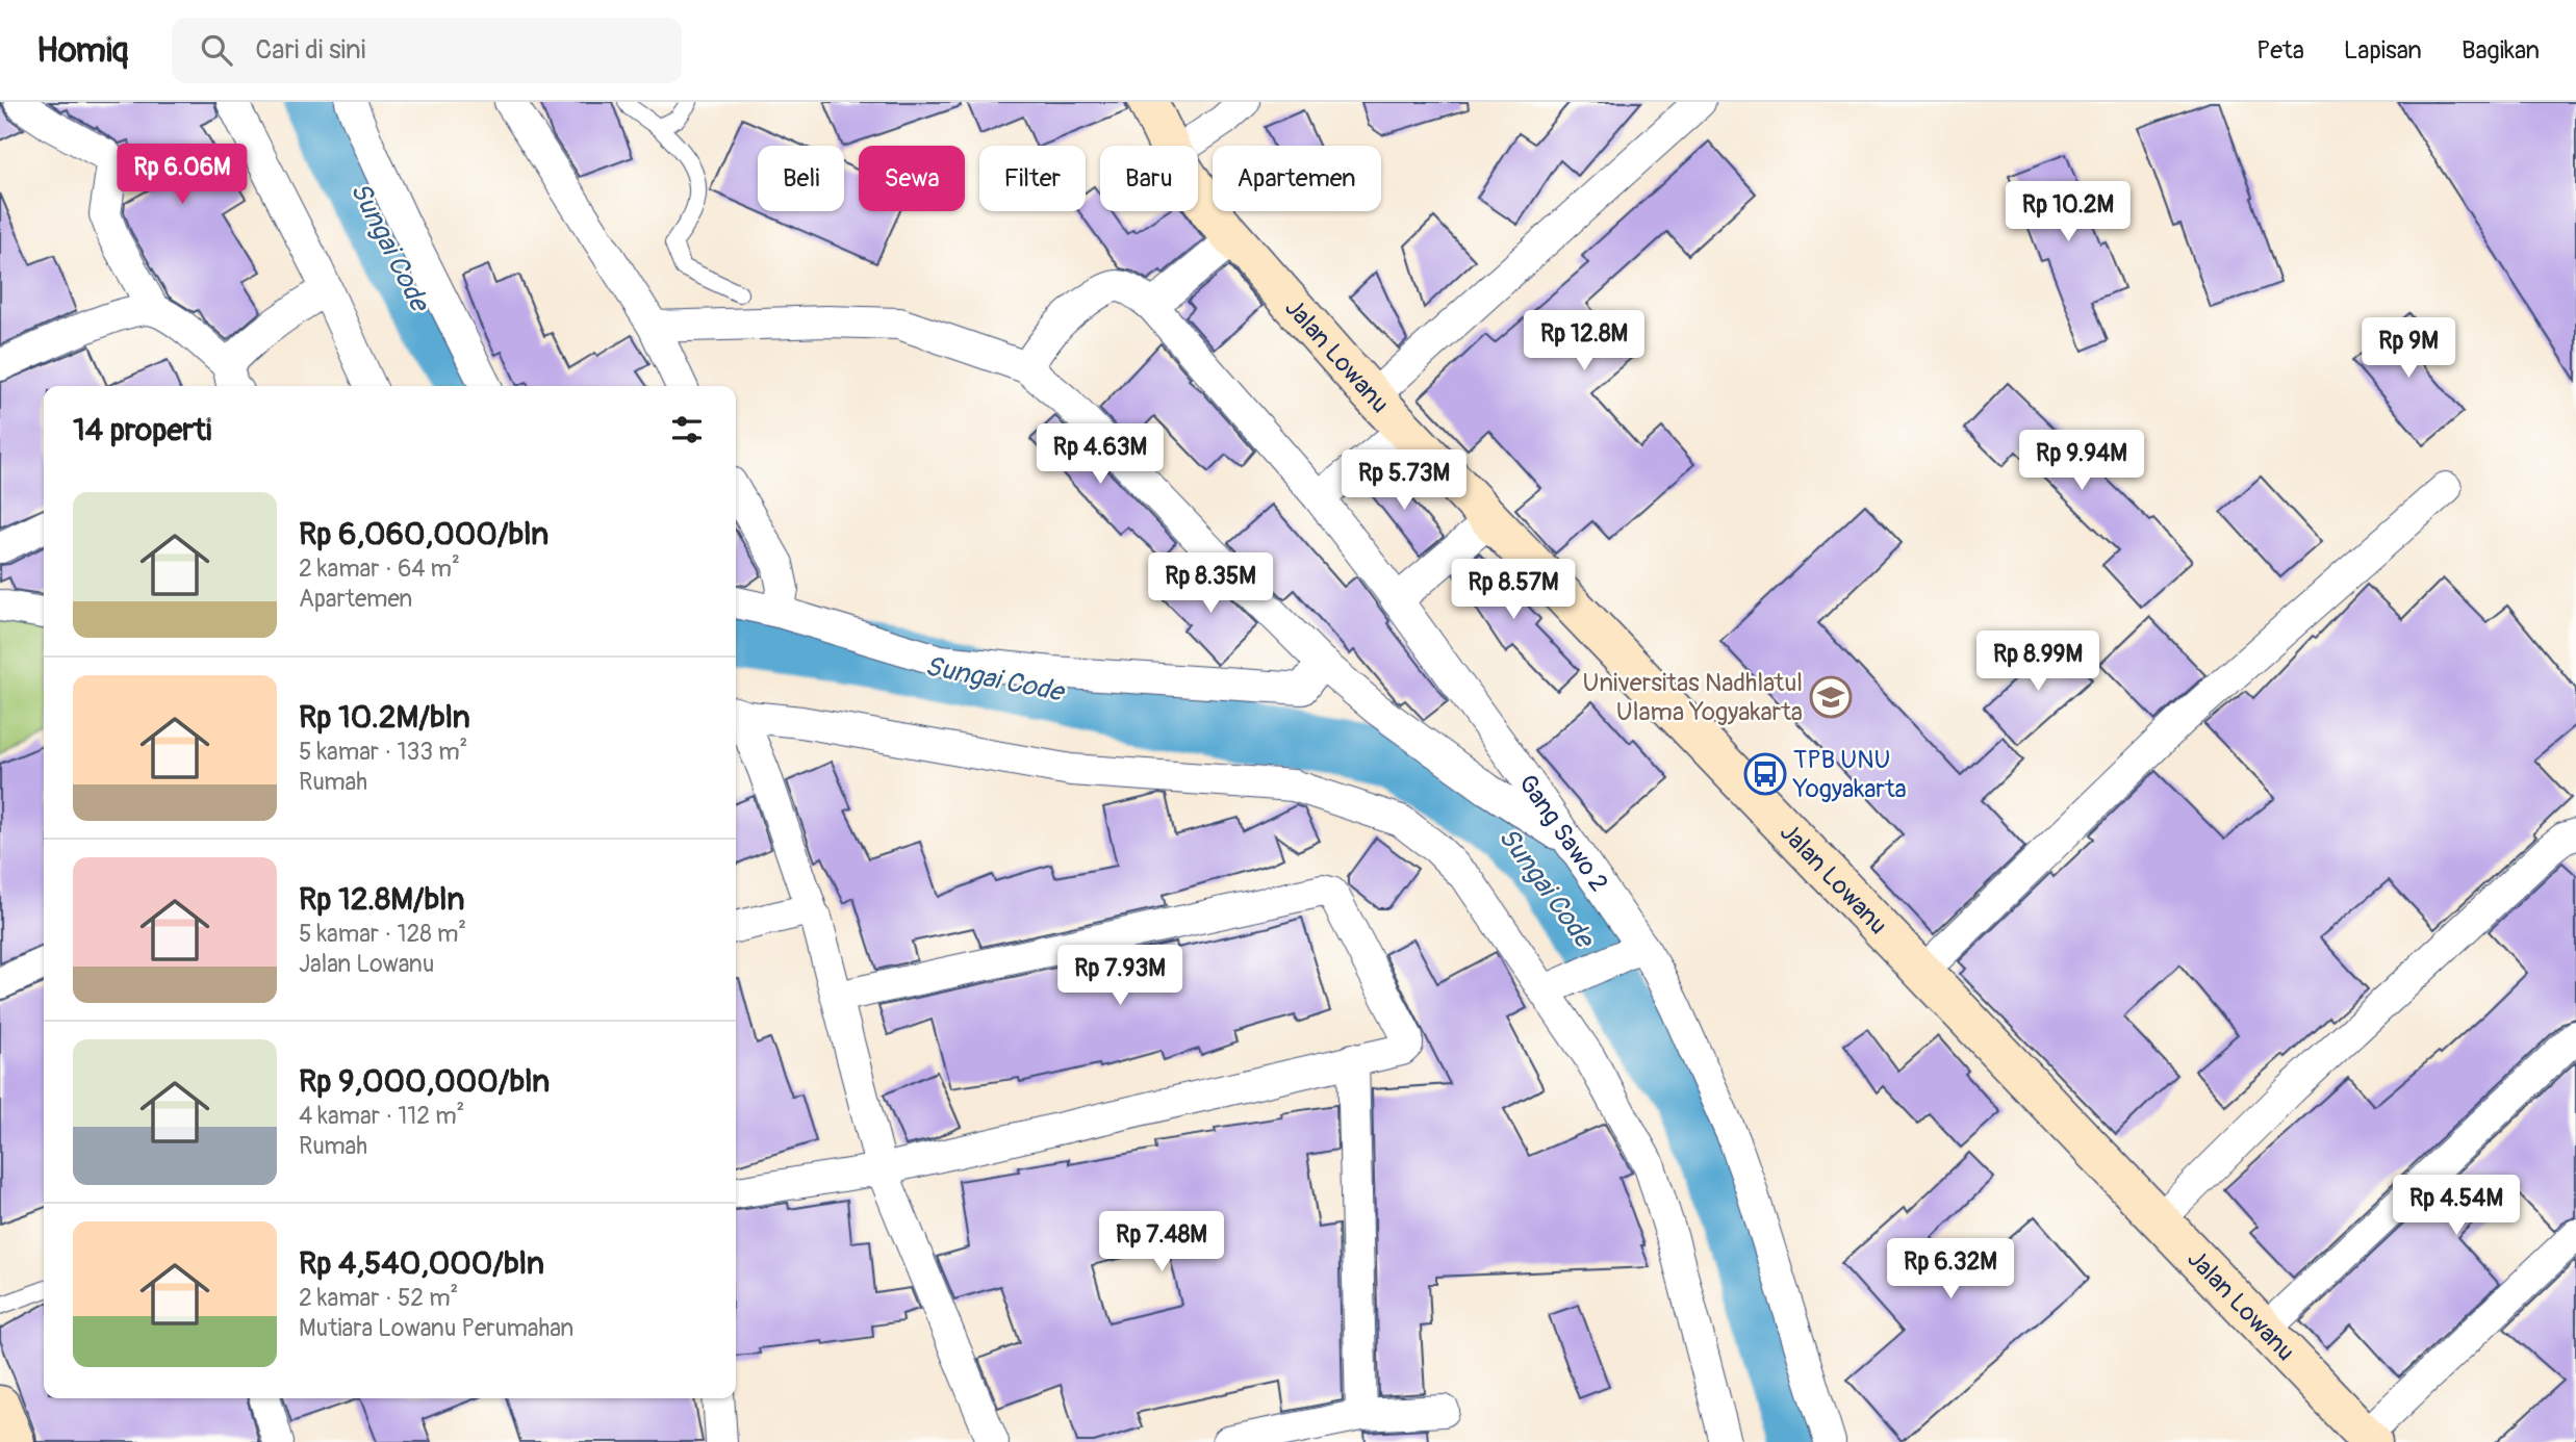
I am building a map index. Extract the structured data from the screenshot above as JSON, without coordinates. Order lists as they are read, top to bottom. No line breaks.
{"streets":{"main road":["Jalan Lowanu"],"street":["Gang Sawo 2"]},"water":["Sungai Code"],"places":{"school or university":["Universitas Nadhlatul Ulama Yogyakarta"],"bus stop":["TPB UNU Yogyakarta"]},"page":{"header":"Homiq","search":"Cari di sini","nav":["Peta","Lapisan","Bagikan"],"price":["Rp 6.06M","Rp 10.2M","Rp 12.8M","Rp 9M","Rp 4.63M","Rp 9.94M","Rp 5.73M","Rp 8.35M","Rp 8.57M","Rp 8.99M","Rp 7.93M","Rp 4.54M","Rp 7.48M","Rp 6.32M"],"chip":["Beli","Sewa","Filter","Baru","Apartemen"],"heading":"14 properti","list":[{"name":"Rp 6,060,000/bln","note":"2 kamar · 64 m² · Apartemen"},{"name":"Rp 10.2M/bln","note":"5 kamar · 133 m² · Rumah"},{"name":"Rp 12.8M/bln","note":"5 kamar · 128 m² · Jalan Lowanu"},{"name":"Rp 9,000,000/bln","note":"4 kamar · 112 m² · Rumah"},{"name":"Rp 4,540,000/bln","note":"2 kamar · 52 m² · Mutiara Lowanu Perumahan"}]}}
